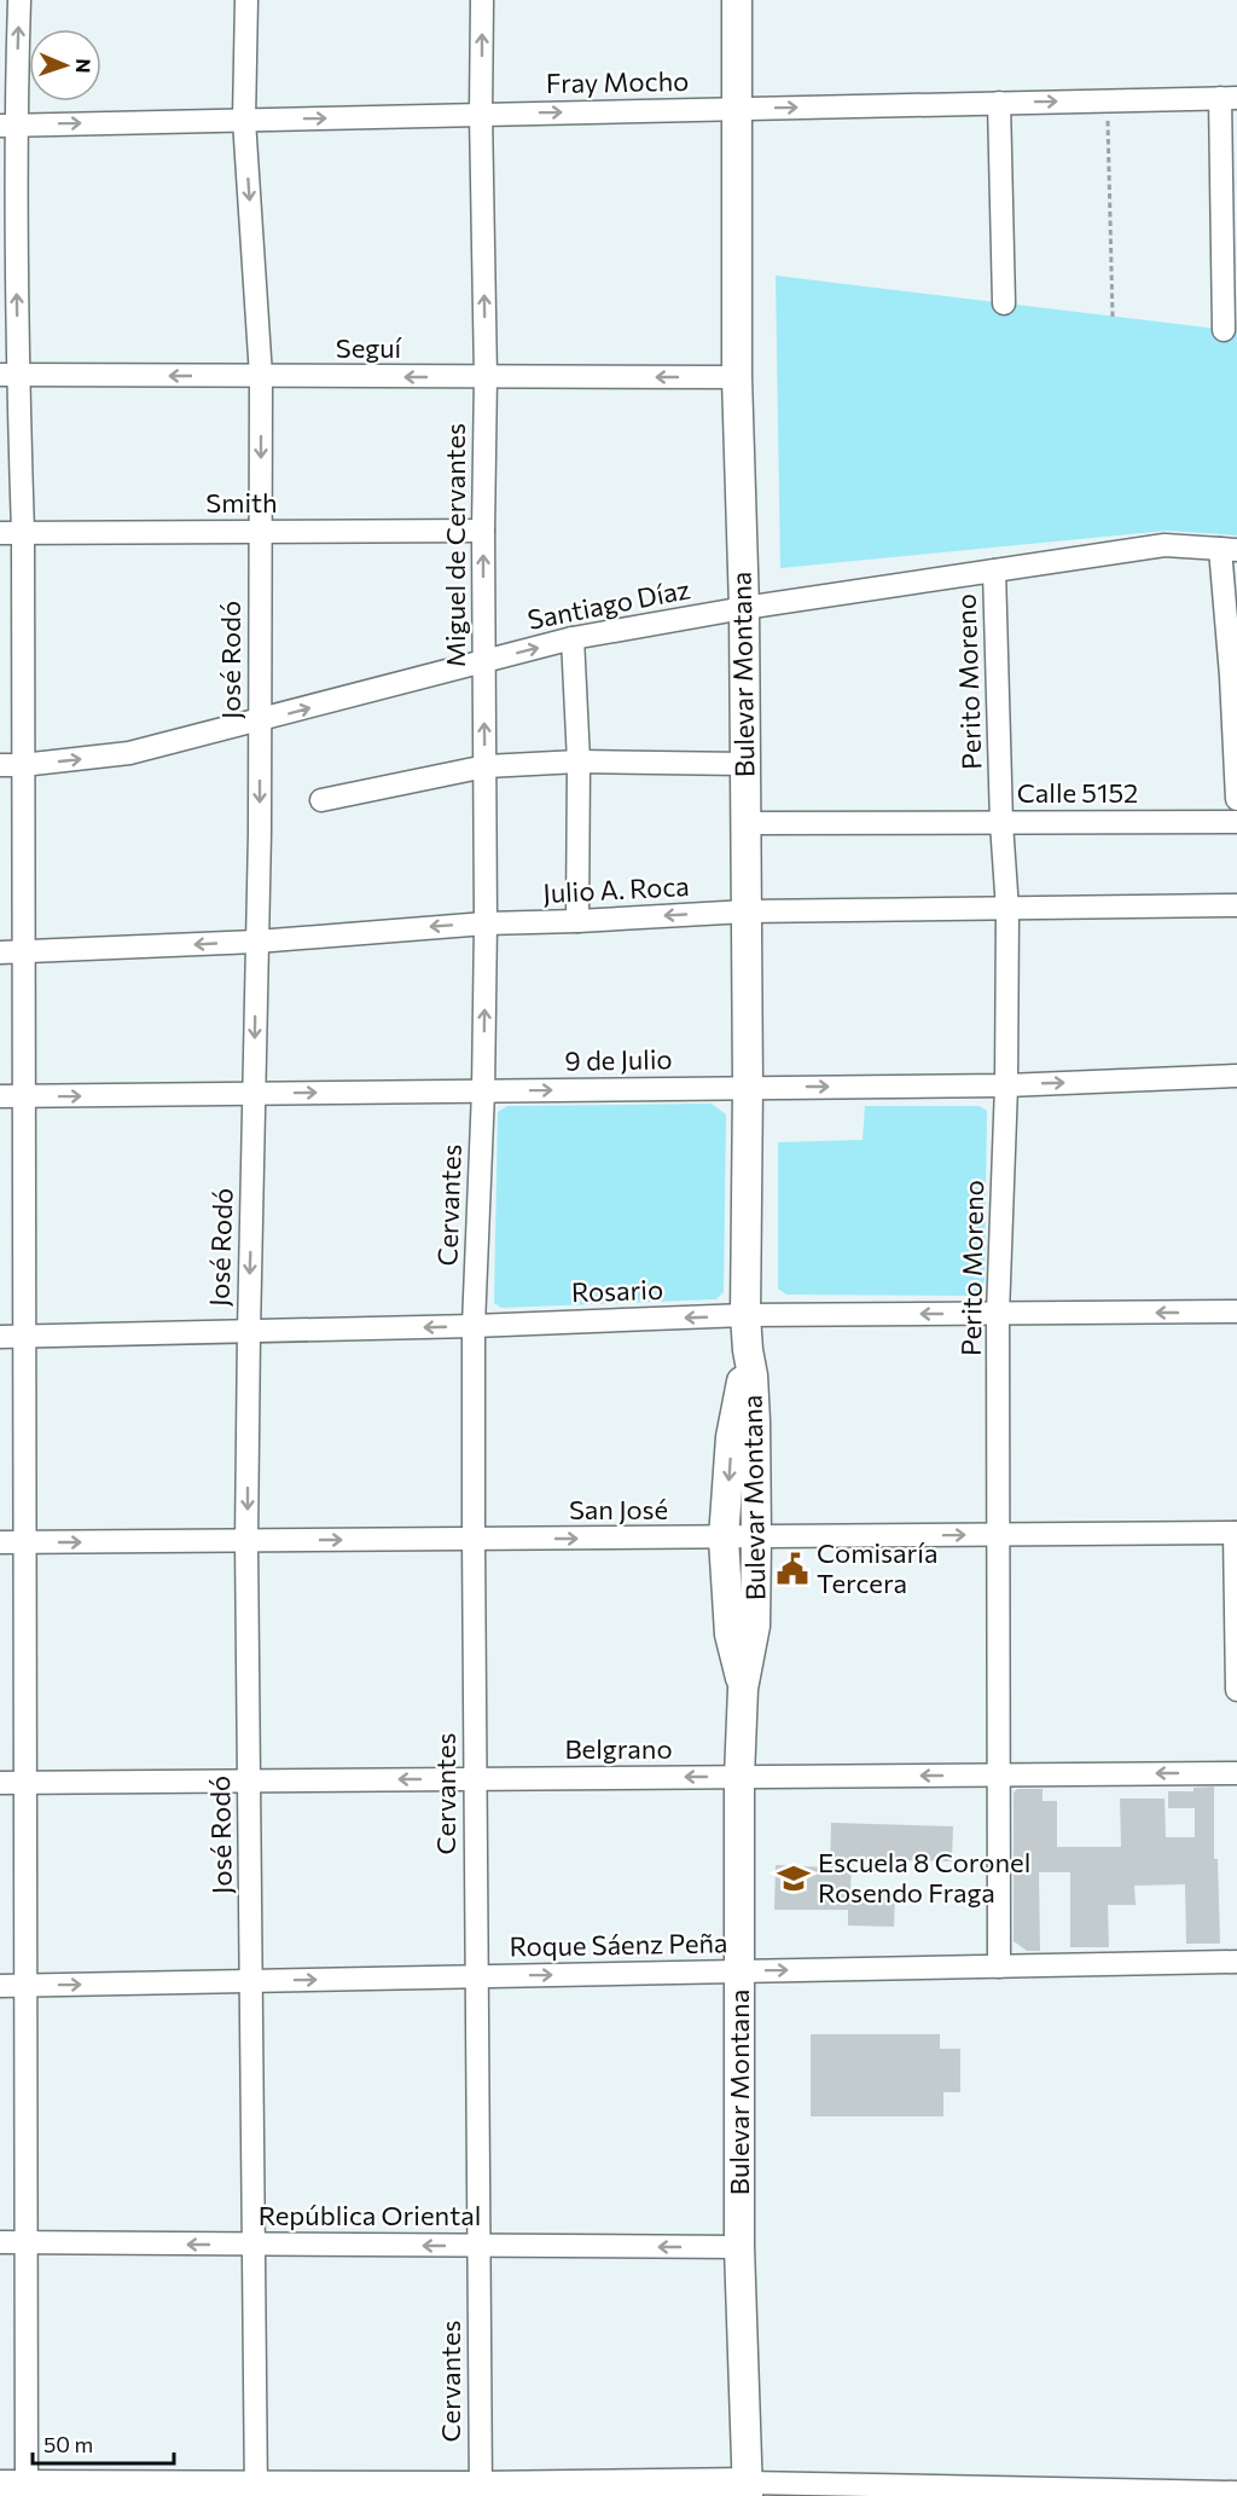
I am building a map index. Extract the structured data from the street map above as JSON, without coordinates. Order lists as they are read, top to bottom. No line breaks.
{"streets":{"main road":["Bulevar Montana"],"street":["Fray Mocho","Seguí","Smith","Miguel de Cervantes","Santiago Díaz","José Rodó","Perito Moreno","Calle 5152","Julio A. Roca","9 de Julio","Cervantes","Rosario","San José","Belgrano","Roque Sáenz Peña","República Oriental"]},"crossings":[["Fray Mocho","Miguel de Cervantes"],["Fray Mocho","José Rodó"],["Fray Mocho","Bulevar Montana"],["Seguí","Miguel de Cervantes"],["Seguí","José Rodó"],["Seguí","Bulevar Montana"],["Smith","Miguel de Cervantes"],["Smith","José Rodó"],["Miguel de Cervantes","Santiago Díaz"],["Miguel de Cervantes","Julio A. Roca"],["Miguel de Cervantes","9 de Julio"],["Miguel de Cervantes","Cervantes"],["Santiago Díaz","José Rodó"],["Santiago Díaz","Bulevar Montana"],["Santiago Díaz","Perito Moreno"],["José Rodó","Julio A. Roca"],["José Rodó","9 de Julio"],["José Rodó","Rosario"],["José Rodó","San José"],["José Rodó","Belgrano"],["José Rodó","Roque Sáenz Peña"],["José Rodó","República Oriental"],["Bulevar Montana","Calle 5152"],["Bulevar Montana","Julio A. Roca"],["Bulevar Montana","9 de Julio"],["Bulevar Montana","Rosario"],["Bulevar Montana","San José"],["Bulevar Montana","Belgrano"],["Bulevar Montana","Roque Sáenz Peña"],["Bulevar Montana","República Oriental"],["Perito Moreno","Calle 5152"],["Perito Moreno","Julio A. Roca"],["Perito Moreno","9 de Julio"],["Perito Moreno","Rosario"],["Perito Moreno","San José"],["Perito Moreno","Belgrano"],["Perito Moreno","Roque Sáenz Peña"],["9 de Julio","Cervantes"],["Cervantes","Rosario"],["Cervantes","San José"],["Cervantes","Belgrano"],["Cervantes","Roque Sáenz Peña"],["Cervantes","República Oriental"]],"one_way":["Fray Mocho","Seguí","Miguel de Cervantes","José Rodó","9 de Julio","Rosario","San José","Belgrano","Roque Sáenz Peña","República Oriental"],"places":{"public building":["Comisaría Tercera"],"school or university":["Escuela 8 Coronel Rosendo Fraga"]},"scale_bar":"50 m","north":"right"}
